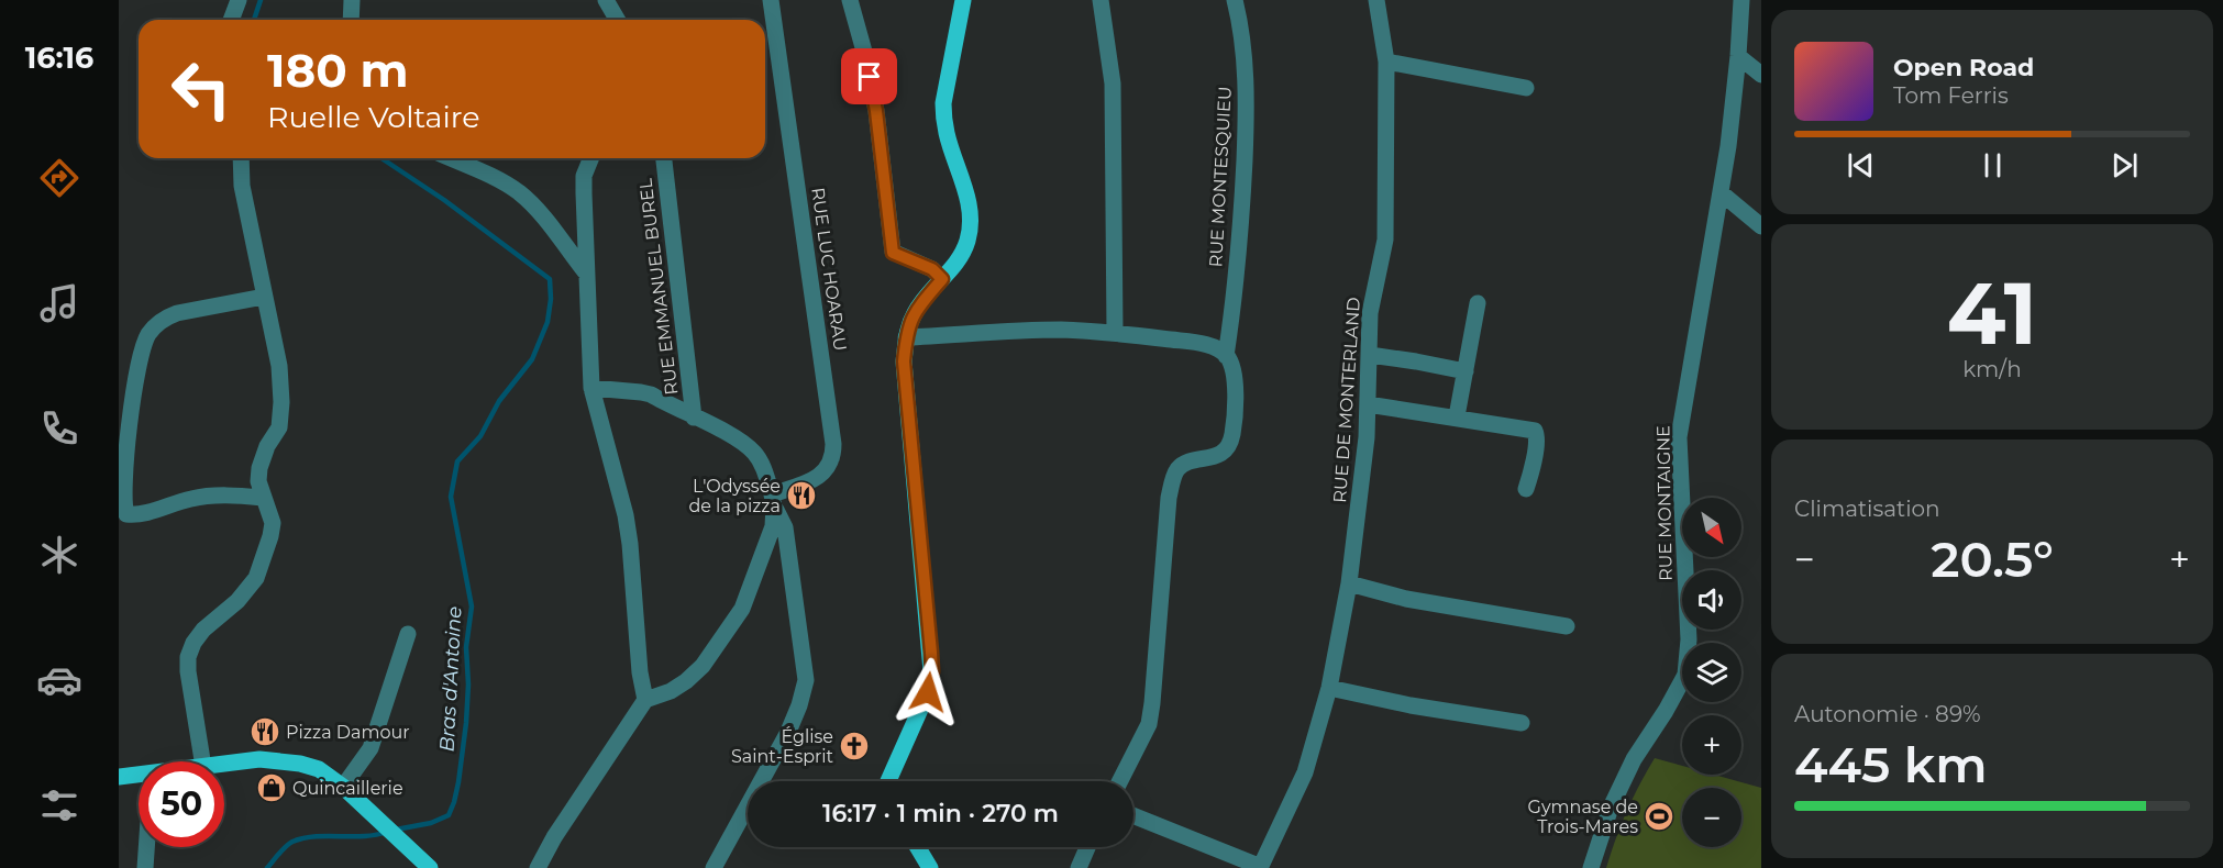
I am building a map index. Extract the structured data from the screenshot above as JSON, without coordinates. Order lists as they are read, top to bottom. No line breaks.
{"streets":{"street":["RUE MONTESQUIEU","RUE LUC HOARAU","RUE EMMANUEL BUREL","RUE DE MONTERLAND","RUE MONTAIGNE"]},"water":["Bras d'Antoine"],"places":{"restaurant":["L'Odyssée de la pizza","Pizza Damour"],"church":["Église Saint-Esprit"],"shop":["Quincaillerie"],"sports":["Gymnase de Trois-Mares"]},"north":"bottom right","page":{"tabs":"16:16","turn":["180 m","Ruelle Voltaire"],"song":["Open Road","Tom Ferris"],"tile":[["41","km/h"],"Climatisation",["Autonomie · 89%","445 km"]],"map_buttons":["+","−"],"heat":["−","20.5°","+"],"limit":"50","trip":"16:17 · 1 min · 270 m"}}
